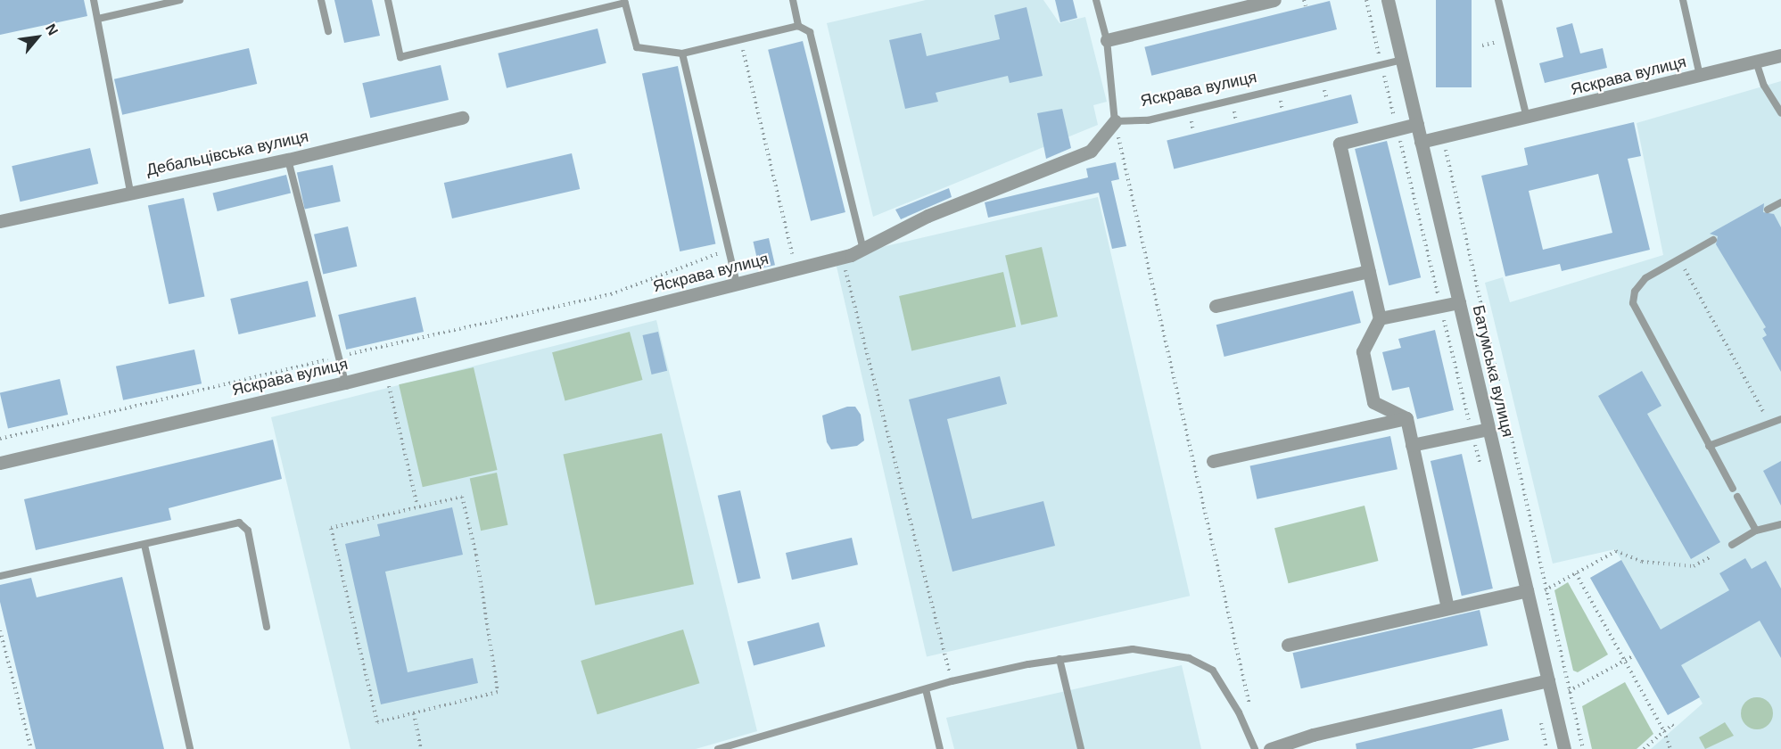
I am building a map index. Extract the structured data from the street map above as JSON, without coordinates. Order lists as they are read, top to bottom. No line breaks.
{"streets":{"street":["Яскрава вулиця","Дебальцівська вулиця","Батумська вулиця"]},"crossings":[["Яскрава вулиця","Батумська вулиця"]],"north":"top right"}
